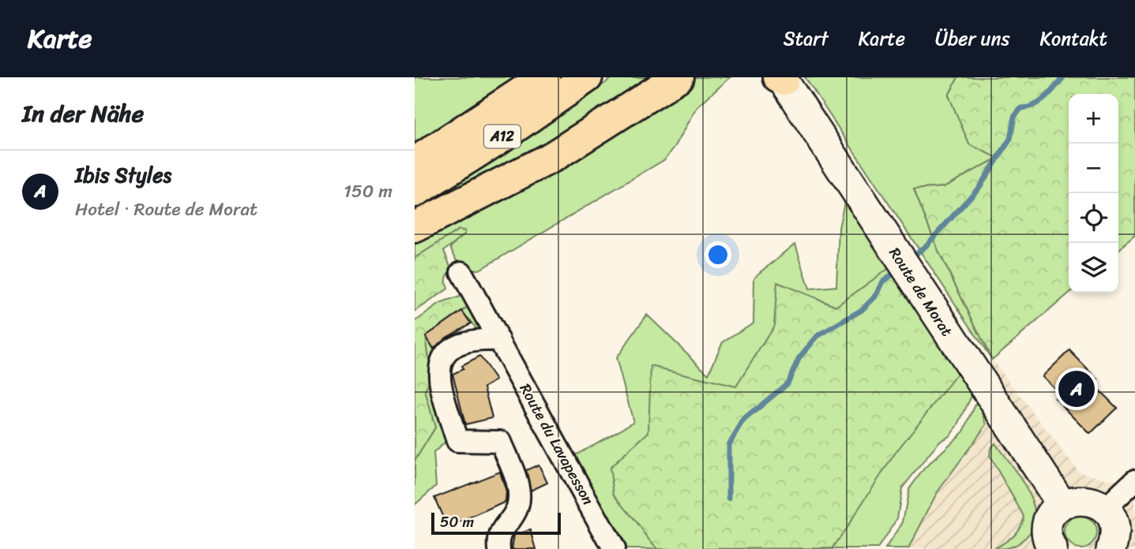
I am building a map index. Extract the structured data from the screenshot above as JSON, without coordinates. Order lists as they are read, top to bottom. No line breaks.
{"streets":{"highway":["A12"],"main road":["Route de Morat"],"street":["Route du Lavapesson"]},"scale_bar":"50 m","page":{"header":"Karte","nav":["Start","Karte","Über uns","Kontakt"],"heading":"In der Nähe","map_buttons":["+","−"],"list":[{"mark":"A","name":"Ibis Styles","note":"Hotel · Route de Morat","value":"150 m"}],"pins":"A","scale":"50 m"}}
